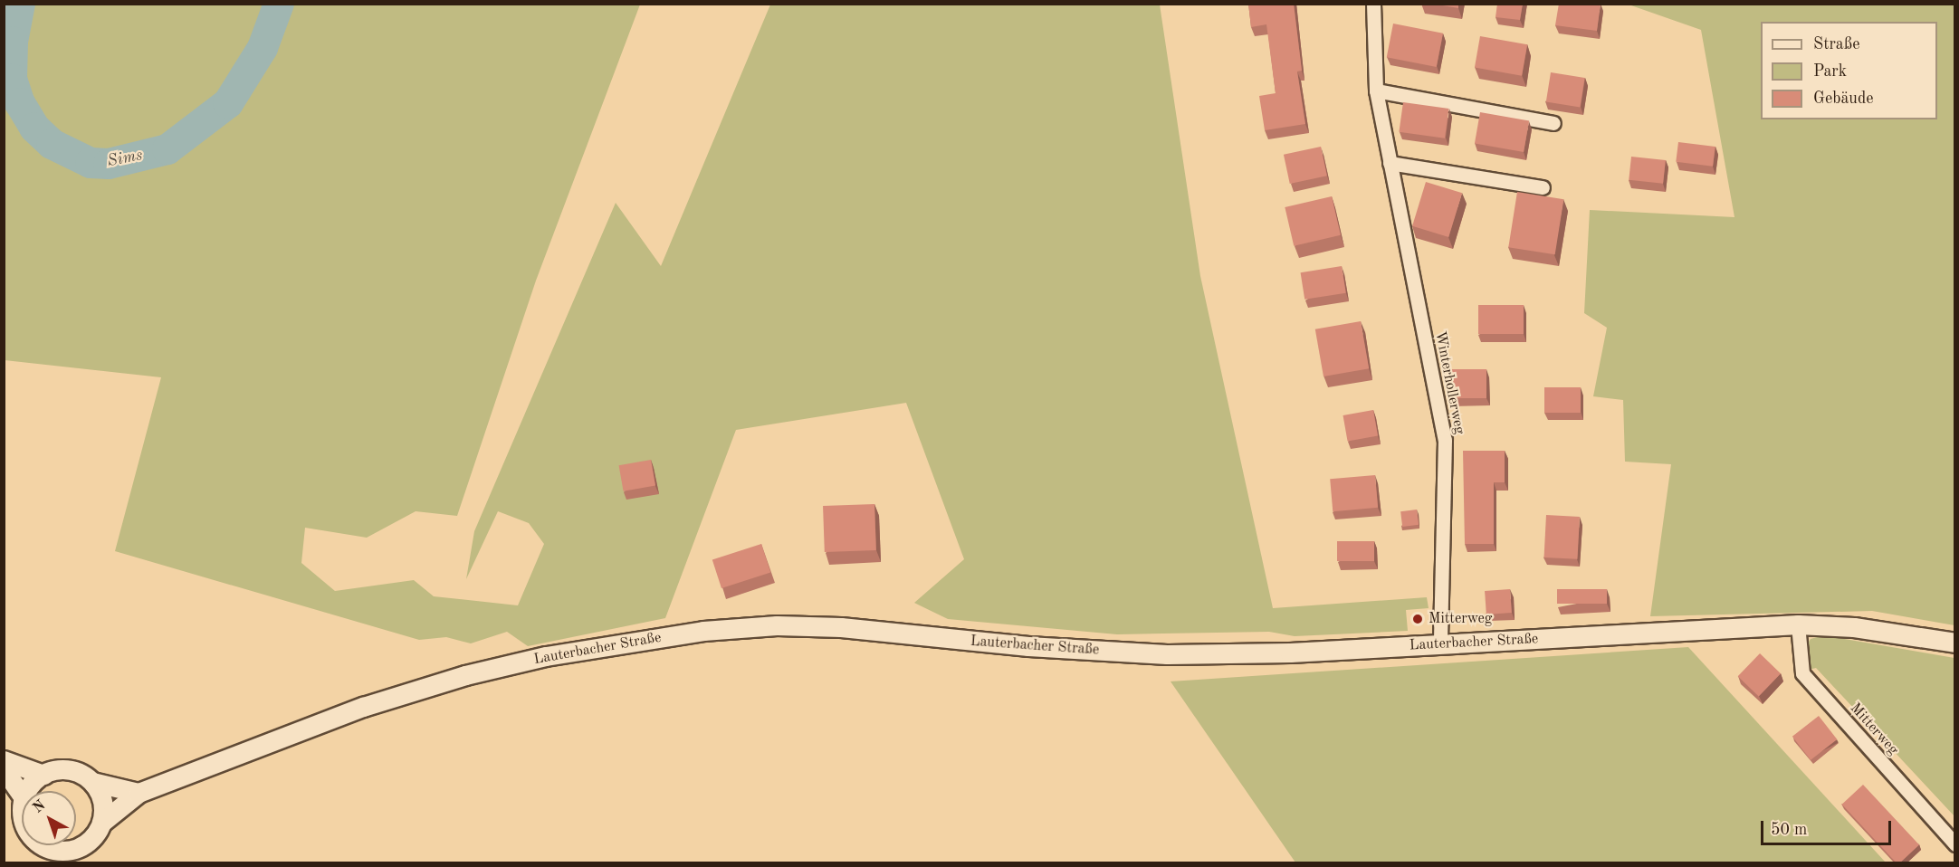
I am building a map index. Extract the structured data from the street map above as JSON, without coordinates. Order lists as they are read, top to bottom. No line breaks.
{"streets":{"street":["Winterhollerweg","Lauterbacher Straße","Mitterweg"]},"crossings":[["Winterhollerweg","Lauterbacher Straße"],["Lauterbacher Straße","Mitterweg"]],"water":["Sims"],"places":["Mitterweg"],"legend":["Straße","Park","Gebäude"],"scale_bar":"50 m","north":"top left"}
